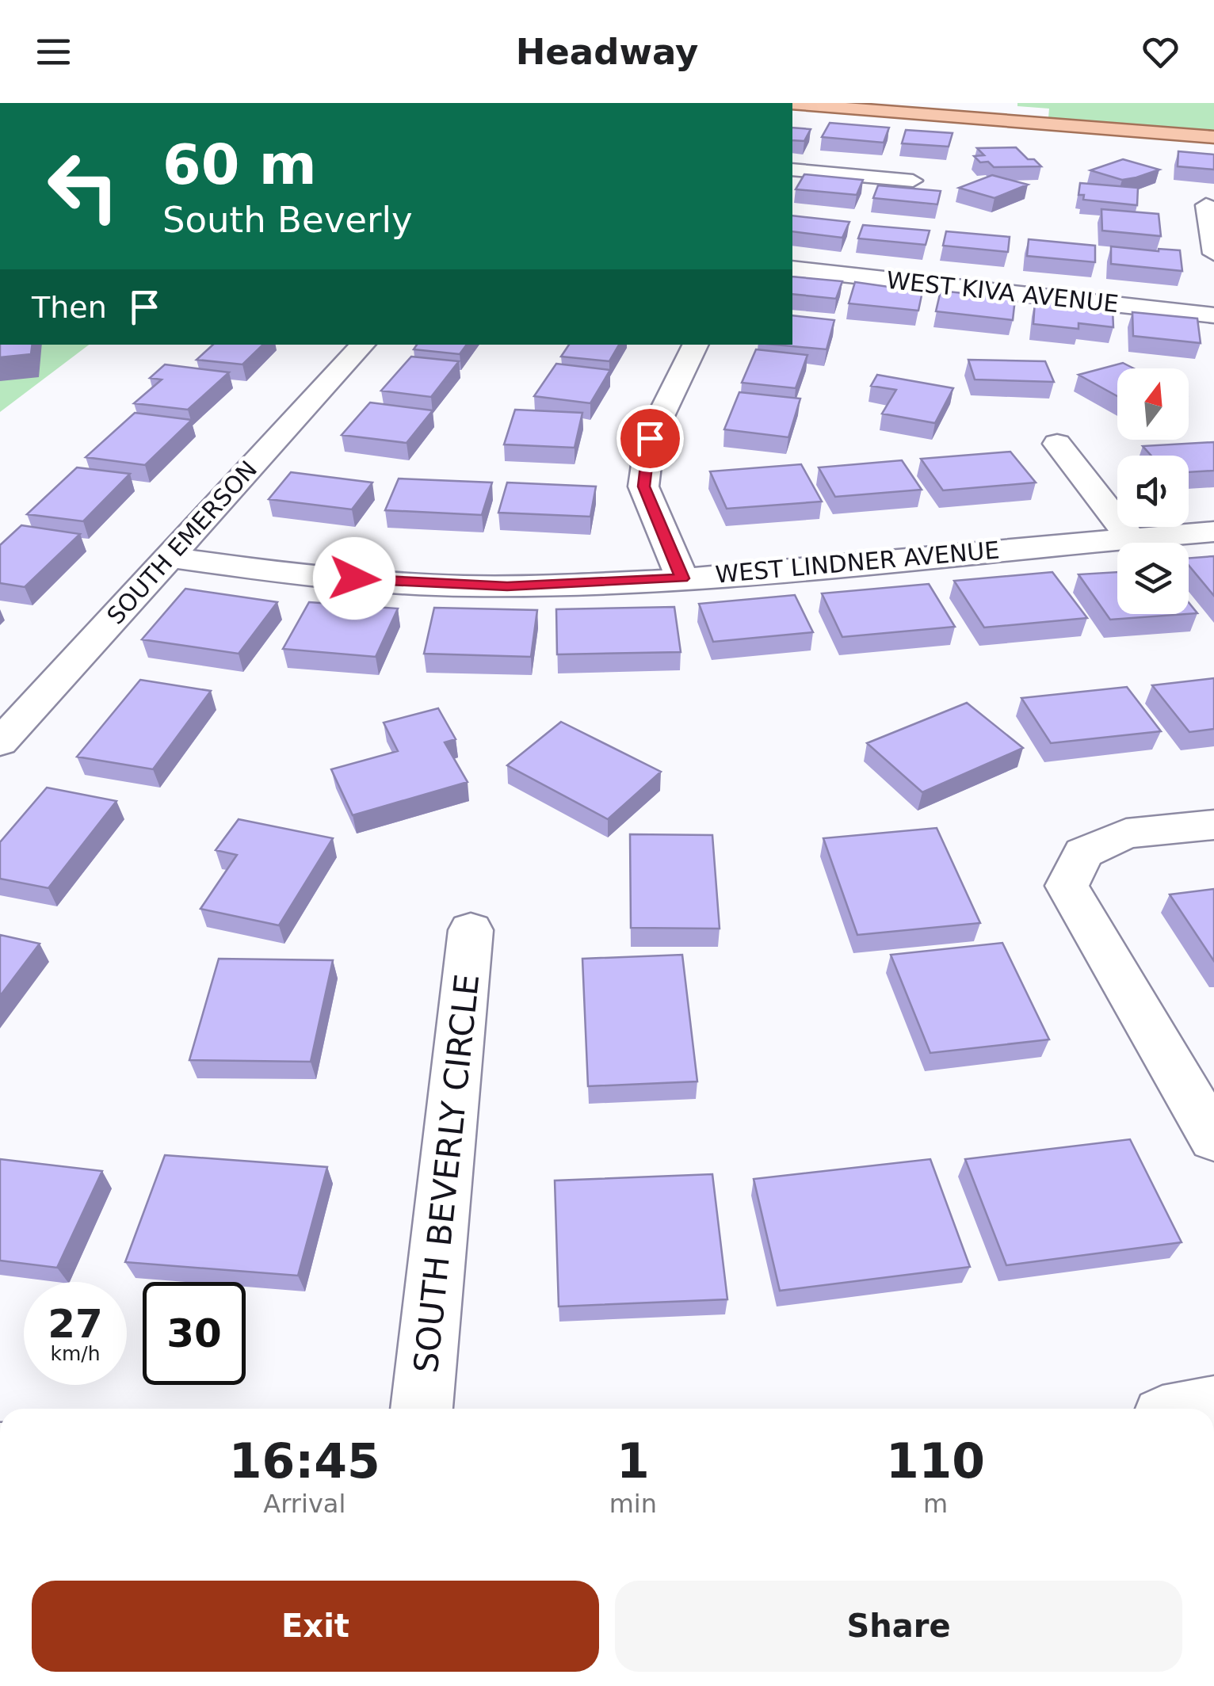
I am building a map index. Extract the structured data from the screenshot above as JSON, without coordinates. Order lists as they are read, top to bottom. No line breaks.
{"streets":{"street":["WEST KIVA AVENUE","SOUTH EMERSON","WEST LINDNER AVENUE","SOUTH BEVERLY CIRCLE"]},"crossings":[["SOUTH EMERSON","WEST LINDNER AVENUE"]],"north":"top","page":{"header":"Headway","turn":["60 m","South Beverly"],"then":"Then","speed":"27 km/h","limit":"30","eta":["16:45","Arrival","1","min","110","m"],"buttons":["Exit","Share"]}}
